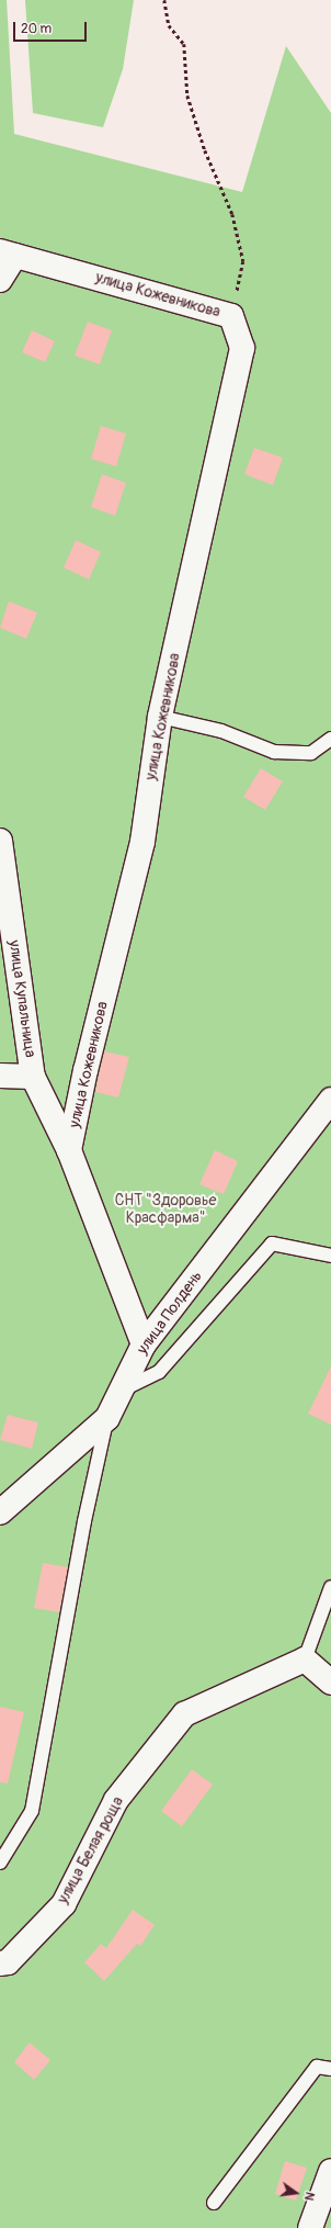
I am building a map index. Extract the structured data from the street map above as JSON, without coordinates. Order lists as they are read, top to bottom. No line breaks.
{"streets":{"street":["улица Кожевникова","улица Купальница","улица Полдень","улица Белая роща"]},"crossings":[["улица Кожевникова","улица Купальница"]],"parks":["СНТ \"Здоровье Красфарма\""],"scale_bar":"20 m","north":"right"}
